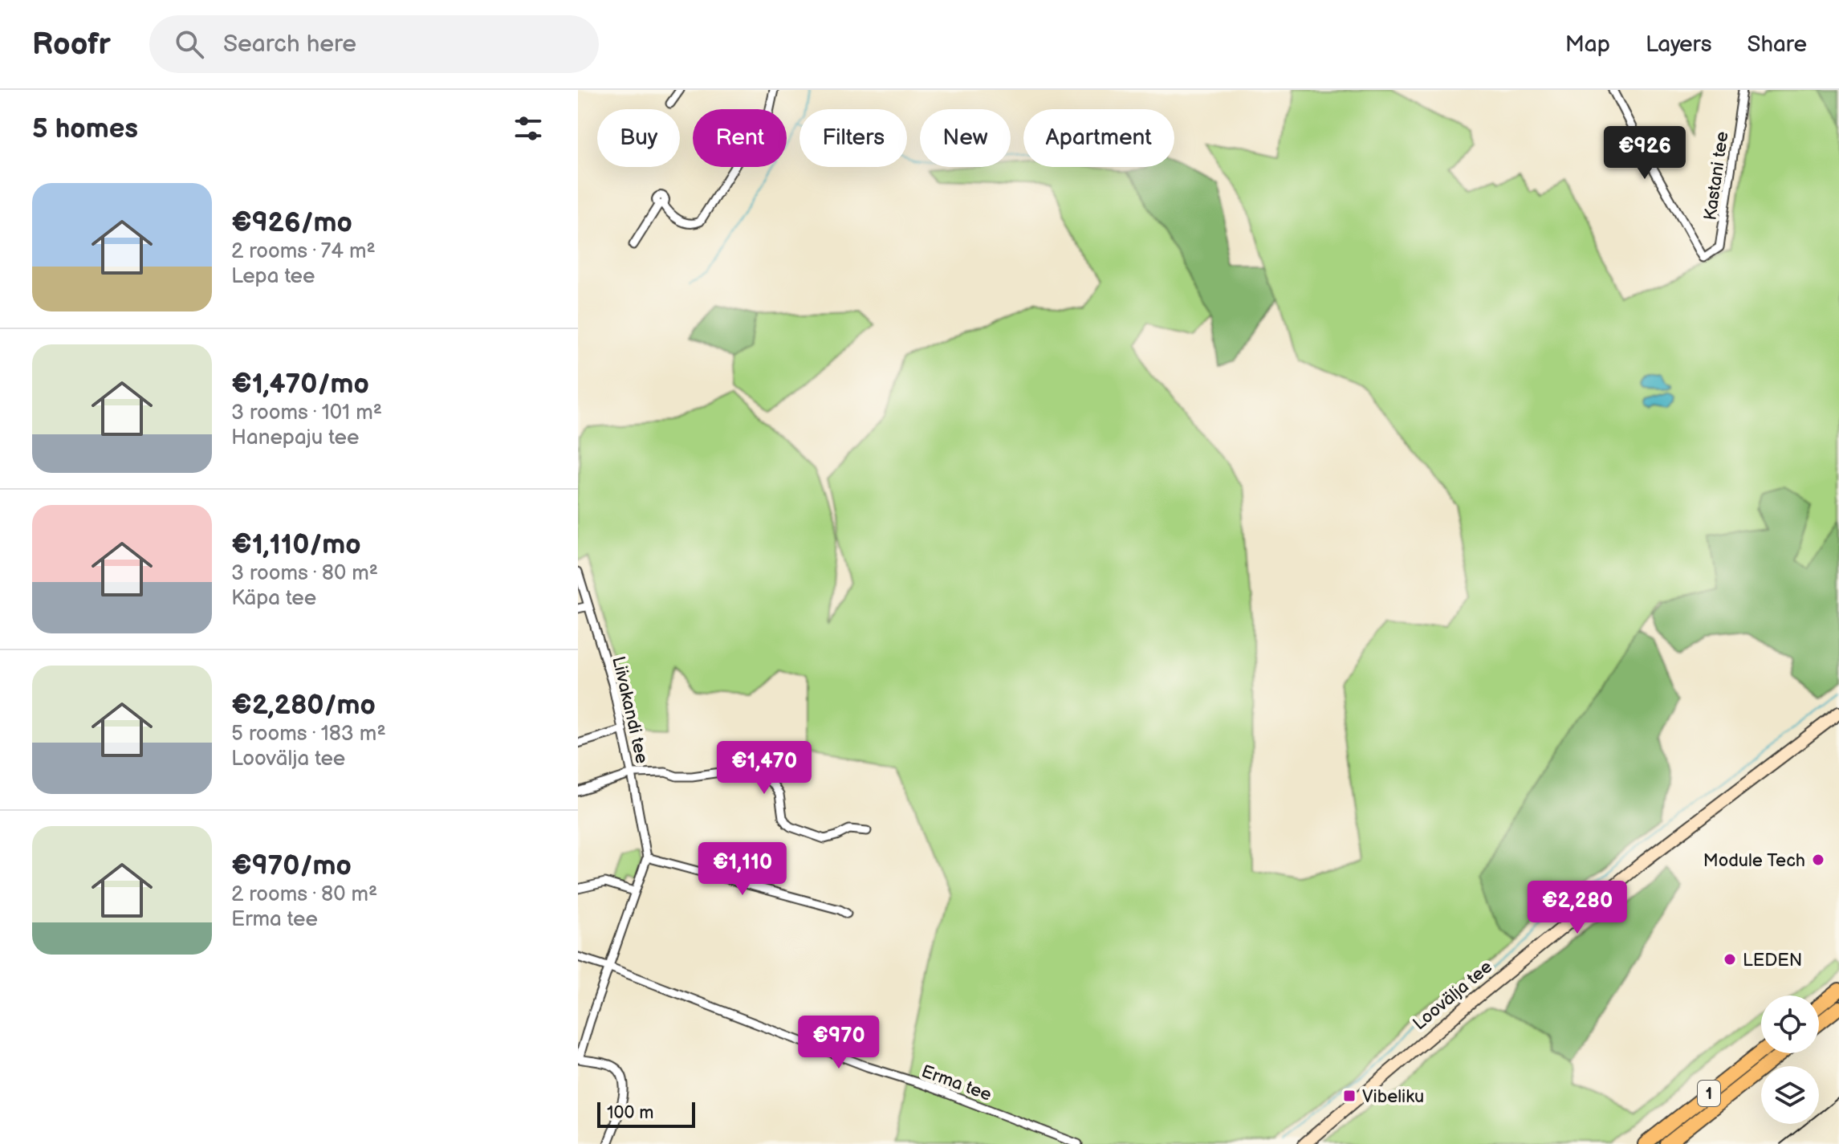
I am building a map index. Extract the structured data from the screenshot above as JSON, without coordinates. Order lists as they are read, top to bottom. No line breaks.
{"streets":{"highway":["1"],"street":["Kastani tee","Liivakandi tee","Loovälja tee","Erma tee"]},"places":{"other":["Module Tech","LEDEN"],"transit":["Vibeliku"]},"scale_bar":"100 m","page":{"header":"Roofr","search":"Search here","nav":["Map","Layers","Share"],"heading":"5 homes","chip":["Buy","Rent","Filters","New","Apartment"],"price":["€926","€1,470","€1,110","€2,280","€970"],"list":[{"name":"€926/mo","note":"2 rooms · 74 m² · Lepa tee"},{"name":"€1,470/mo","note":"3 rooms · 101 m² · Hanepaju tee"},{"name":"€1,110/mo","note":"3 rooms · 80 m² · Käpa tee"},{"name":"€2,280/mo","note":"5 rooms · 183 m² · Loovälja tee"},{"name":"€970/mo","note":"2 rooms · 80 m² · Erma tee"}],"scale":"100 m"}}
